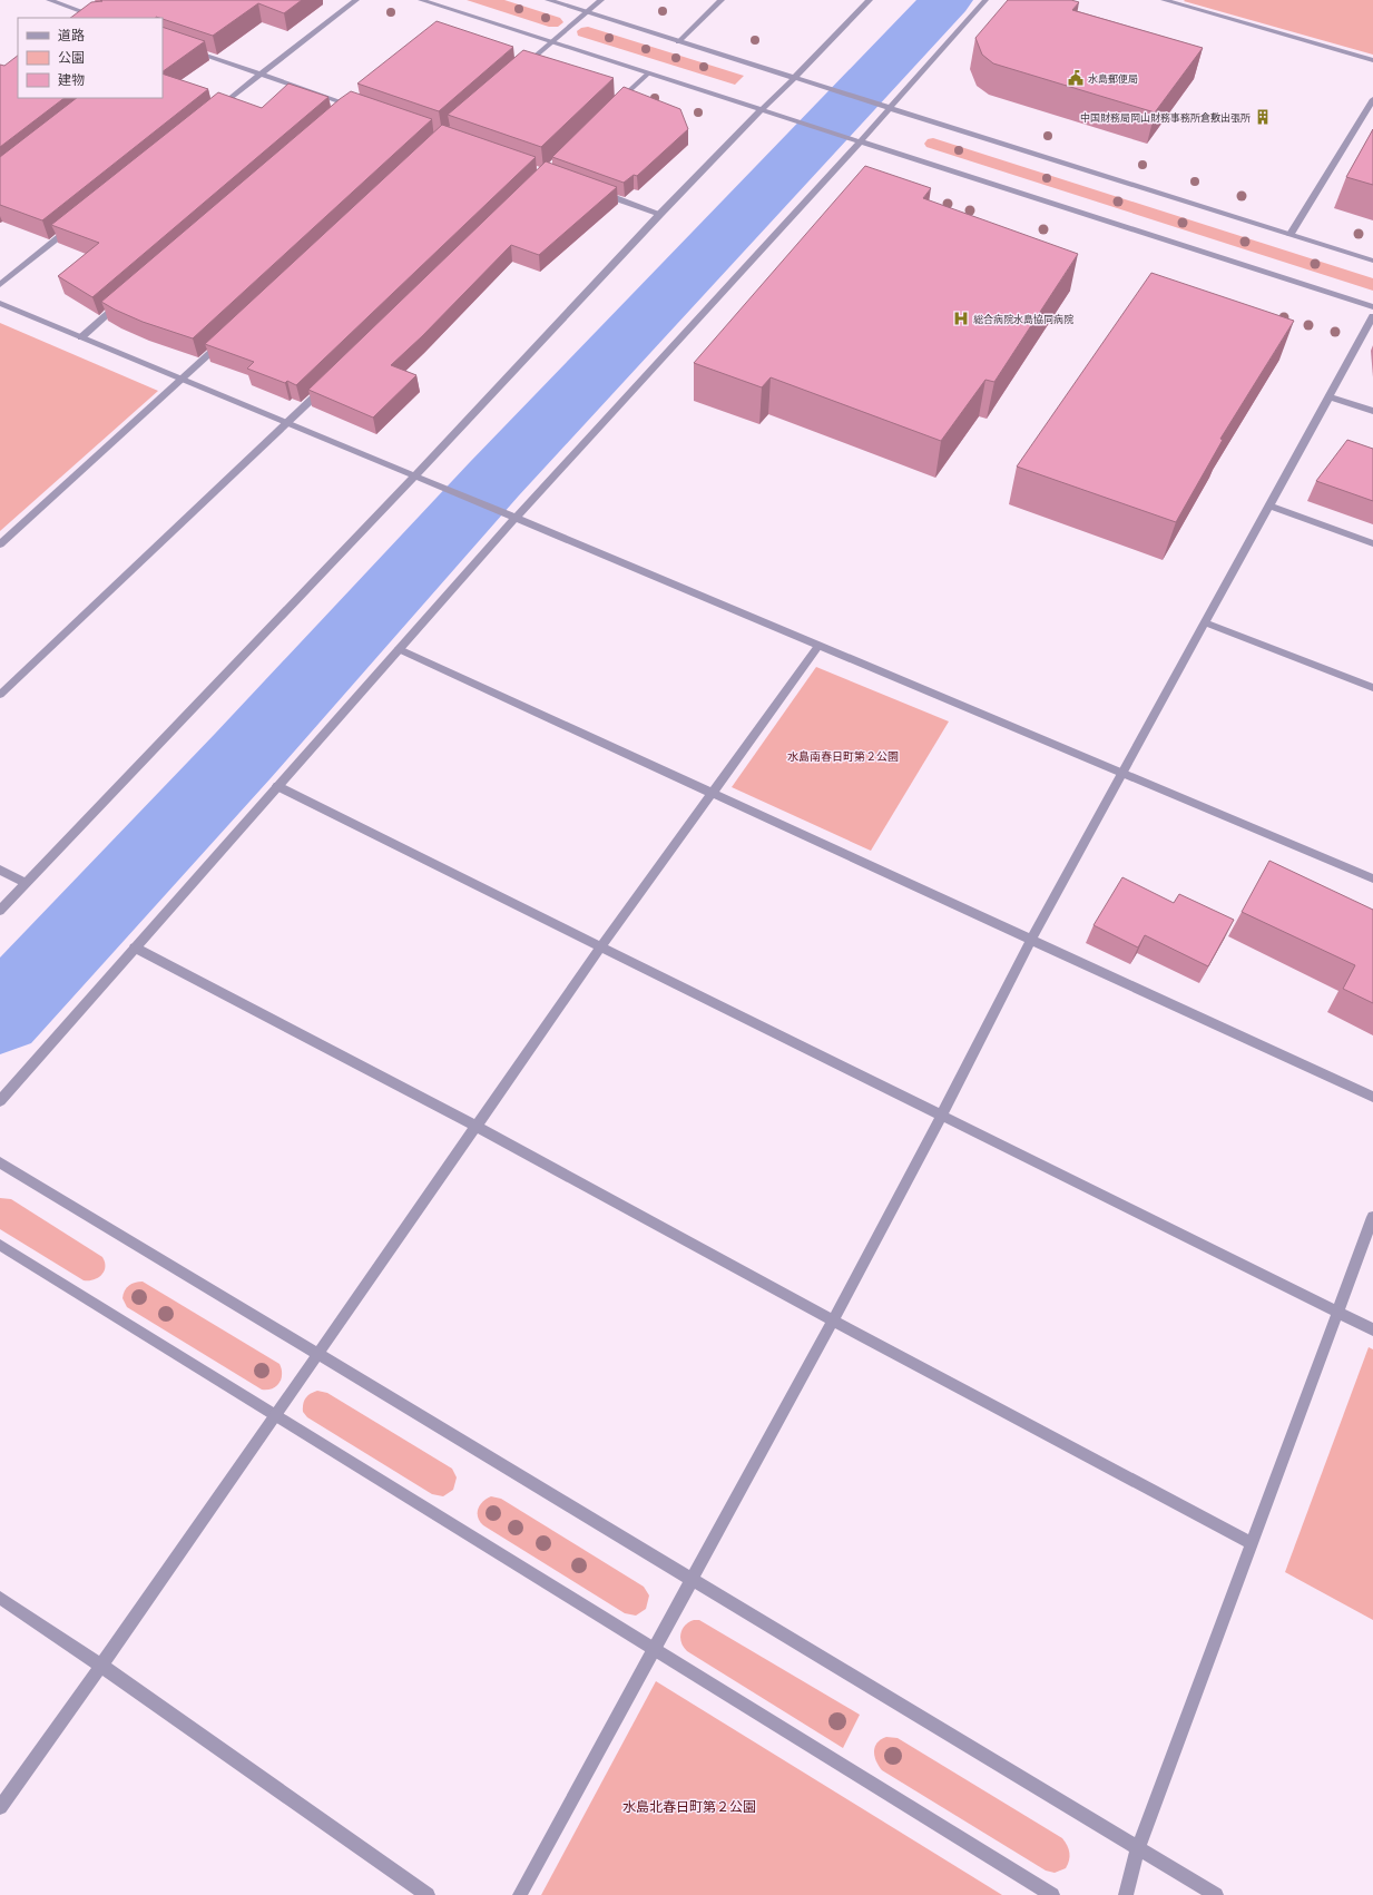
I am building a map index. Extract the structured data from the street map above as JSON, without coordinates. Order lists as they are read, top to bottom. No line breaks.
{"parks":["水島南春日町第２公園","水島北春日町第２公園"],"places":{"public building":["水島郵便局"],"building":["中国財務局岡山財務事務所倉敷出張所"],"hospital":["総合病院水島協同病院"]},"legend":["道路","公園","建物"]}
